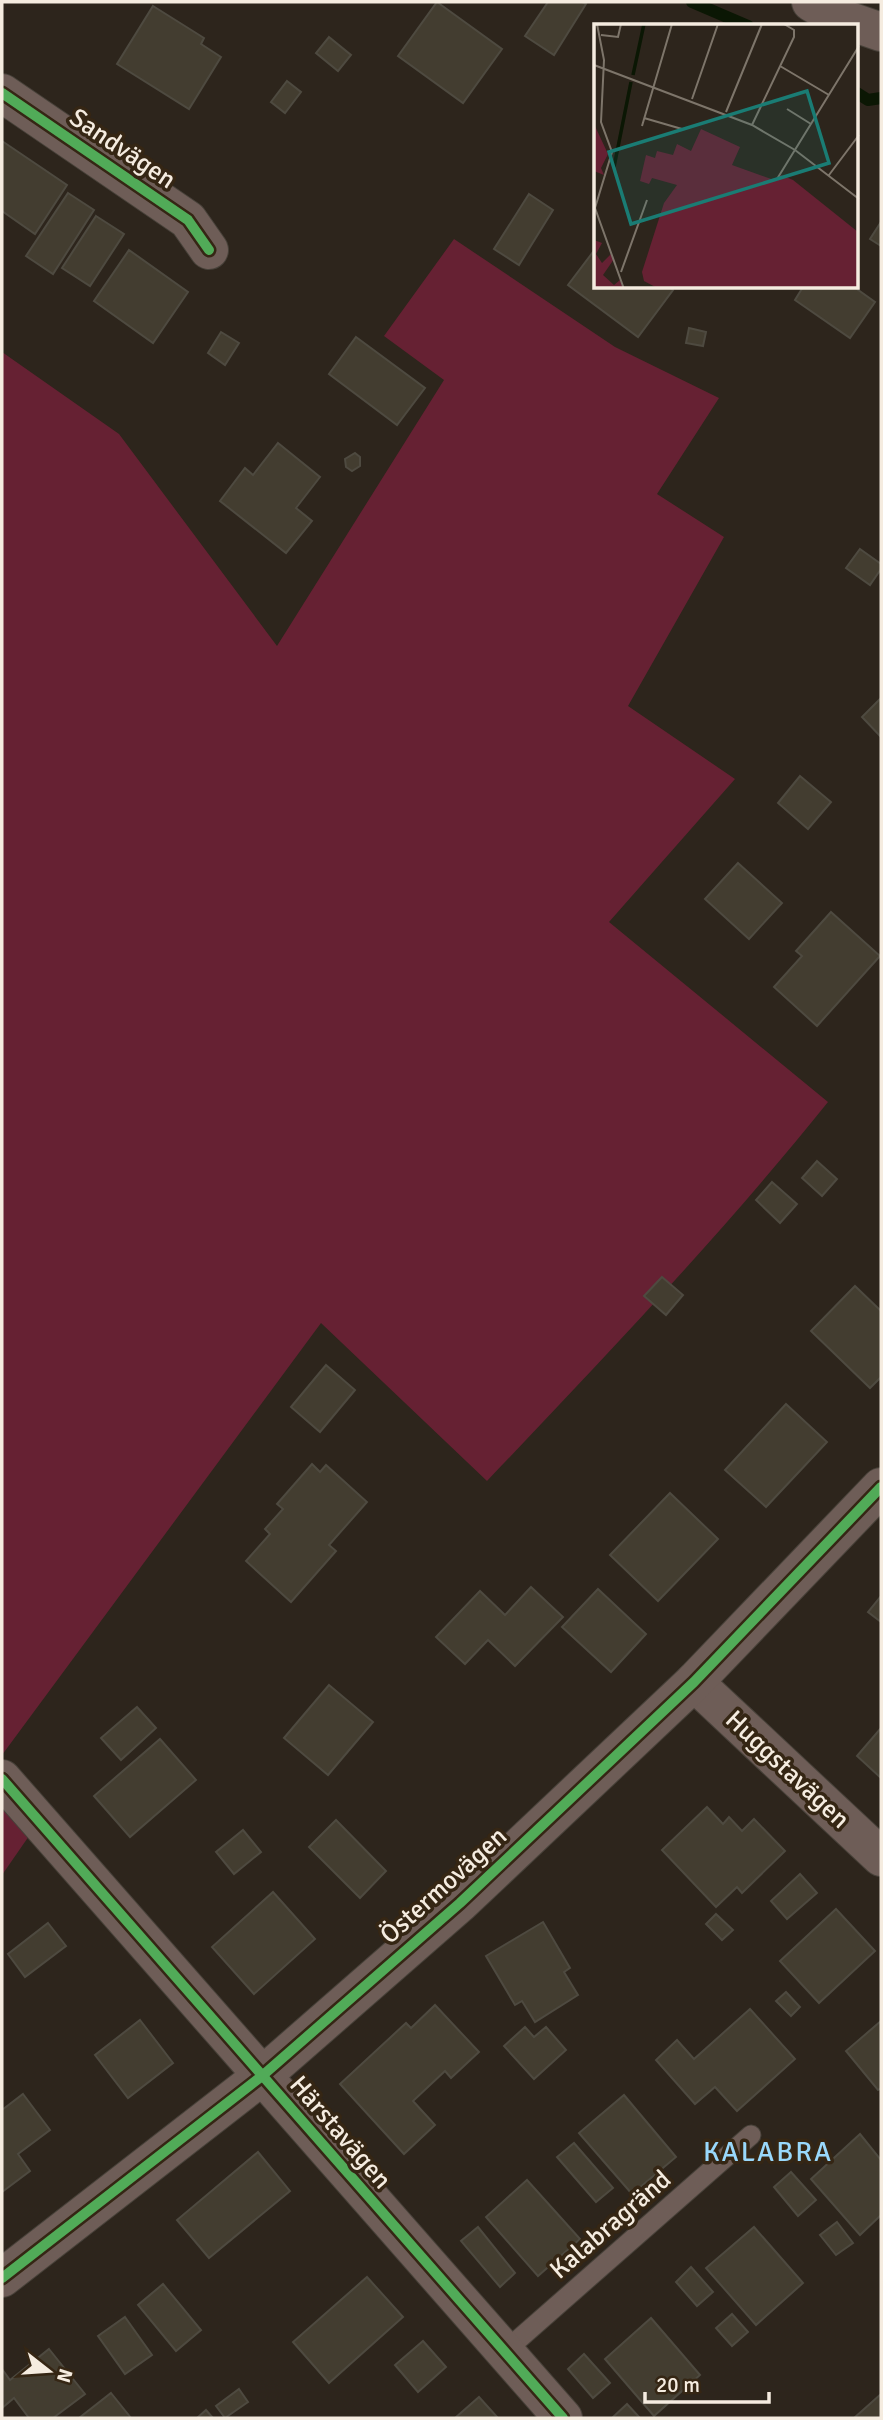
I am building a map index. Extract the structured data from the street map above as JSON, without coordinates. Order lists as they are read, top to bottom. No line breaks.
{"streets":{"street":["Sandvägen","Huggstavägen","Östermovägen","Härstavägen"],"lane":["Kalabragränd"]},"crossings":[["Huggstavägen","Östermovägen"],["Östermovägen","Härstavägen"],["Härstavägen","Kalabragränd"]],"districts":["KALABRA"],"scale_bar":"20 m","north":"right"}
